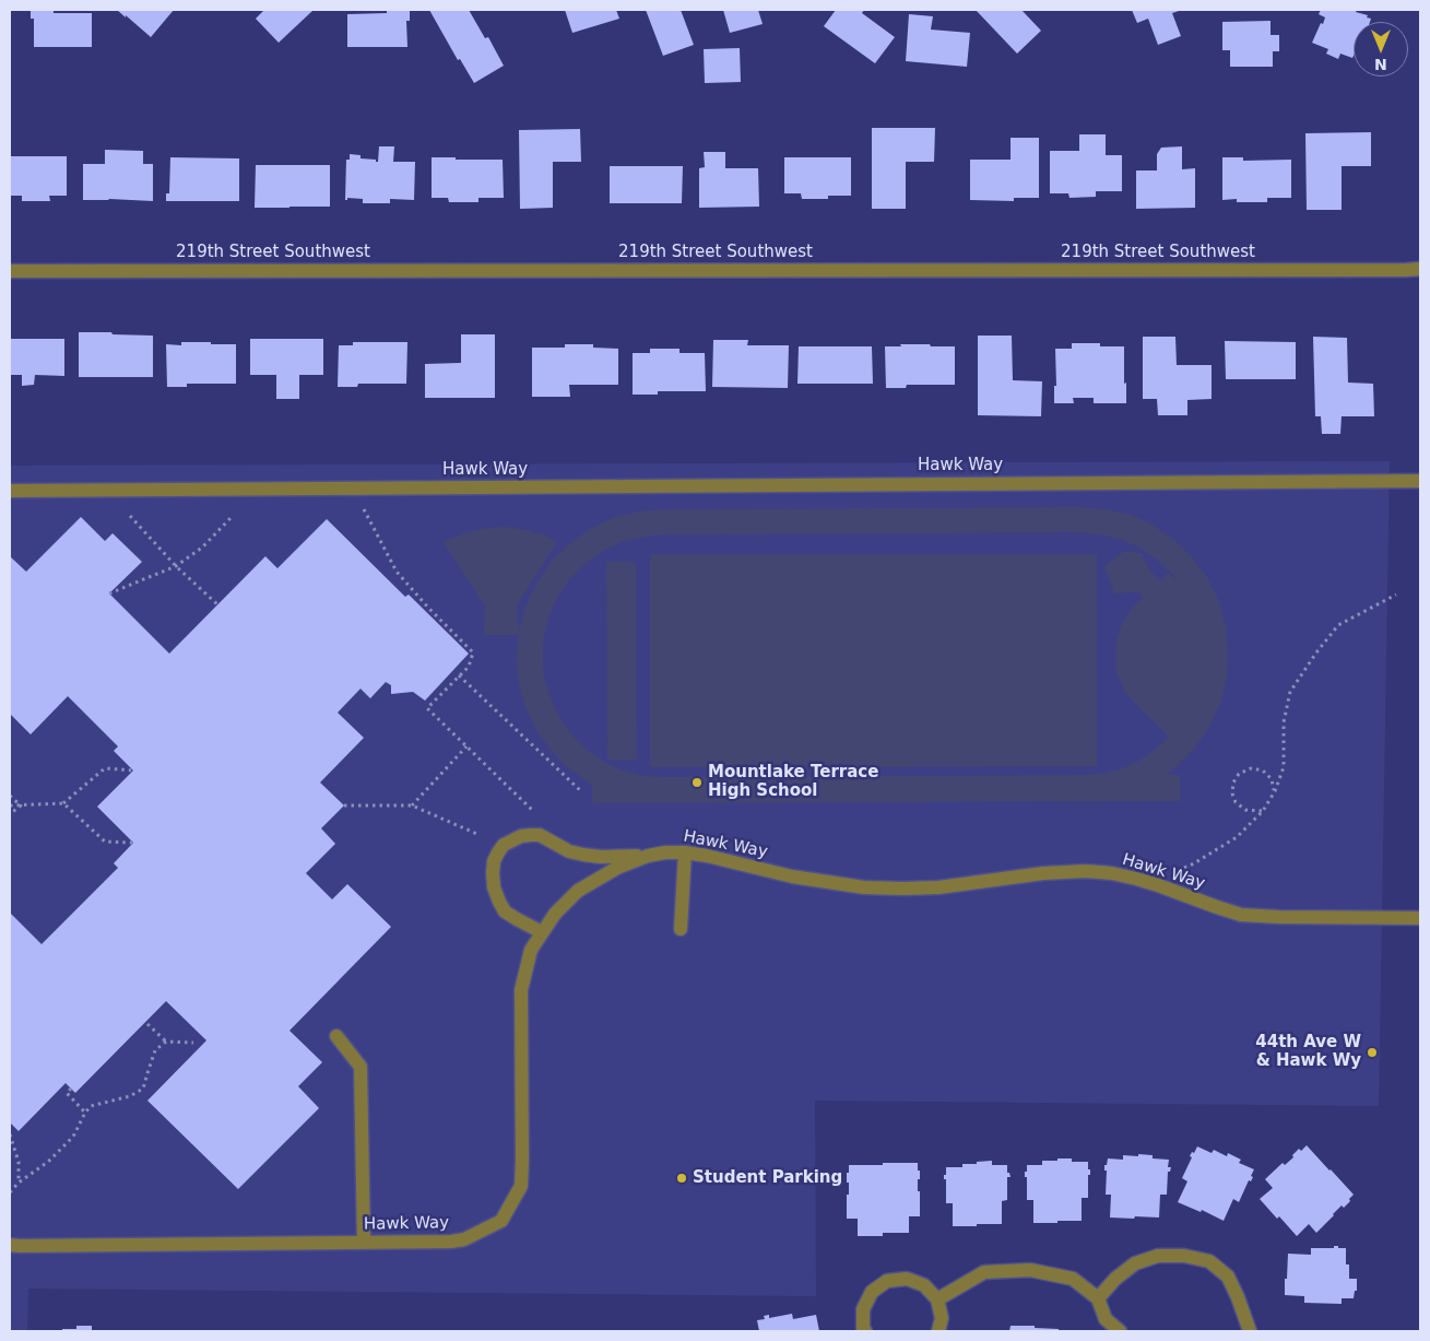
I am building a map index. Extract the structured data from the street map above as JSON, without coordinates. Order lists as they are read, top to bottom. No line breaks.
{"streets":{"street":["219th Street Southwest","Hawk Way"]},"places":["Mountlake Terrace High School","44th Ave W & Hawk Wy","Student Parking"],"north":"bottom"}
